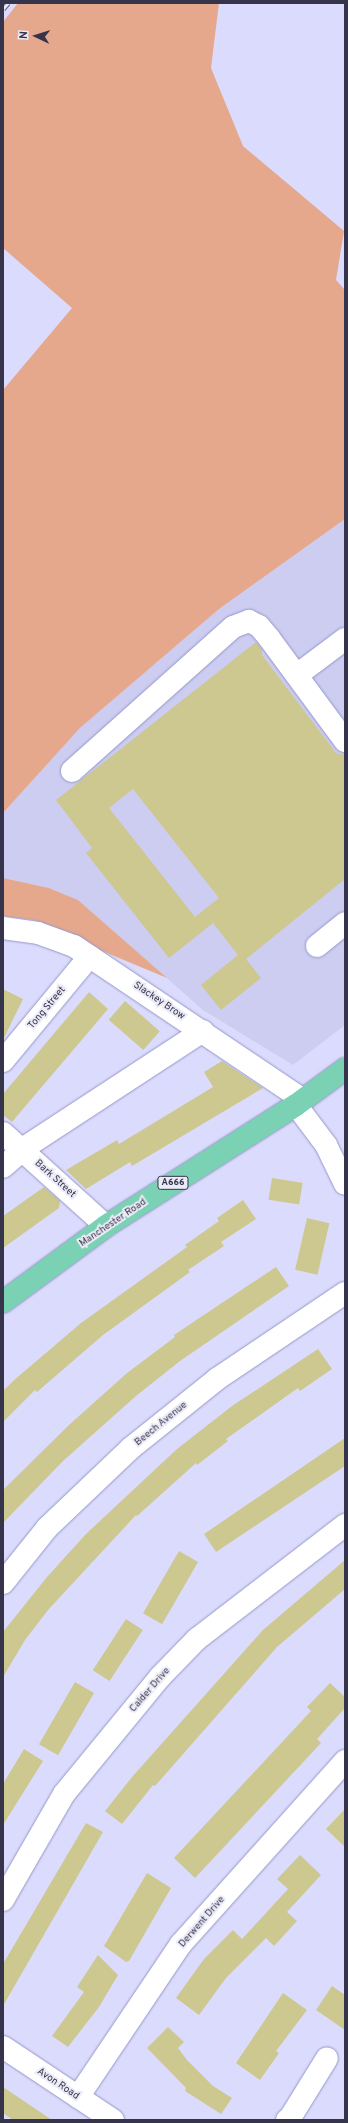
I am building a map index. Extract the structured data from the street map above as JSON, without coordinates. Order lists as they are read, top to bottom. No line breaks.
{"streets":{"main road":["A666","Manchester Road"],"street":["Slackey Brow","Tong Street","Bark Street","Beech Avenue","Calder Drive","Derwent Drive","Avon Road"]},"crossings":[["Slackey Brow","Tong Street"],["Slackey Brow","Manchester Road"],["Bark Street","Manchester Road"],["Derwent Drive","Avon Road"]],"north":"left"}
